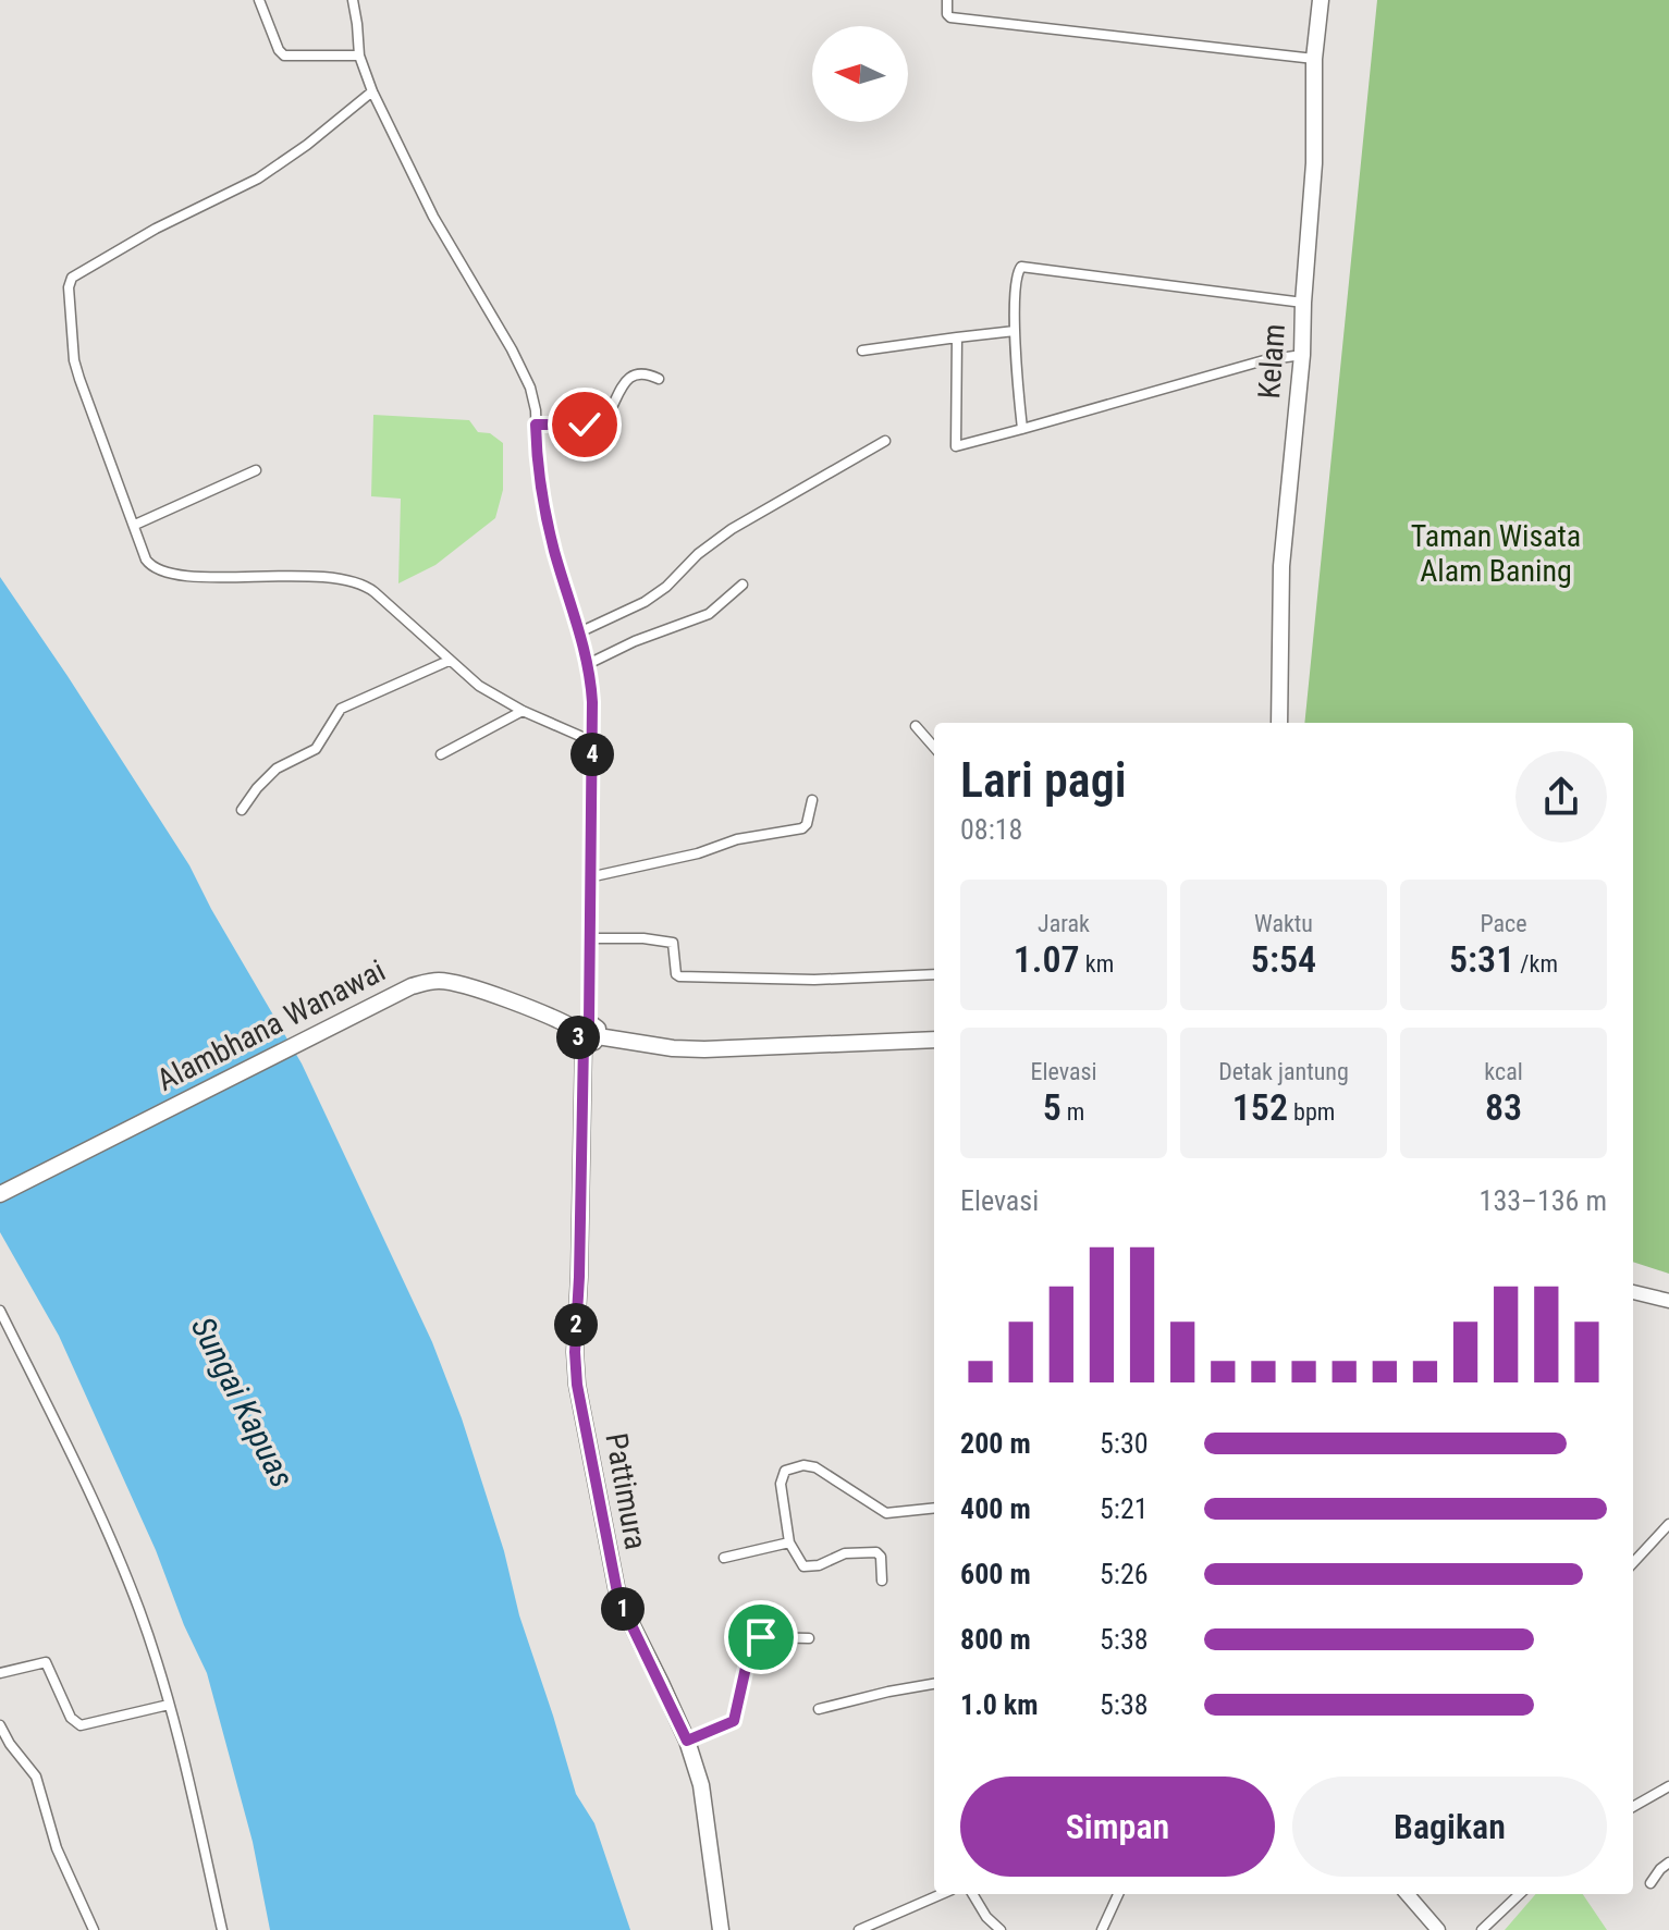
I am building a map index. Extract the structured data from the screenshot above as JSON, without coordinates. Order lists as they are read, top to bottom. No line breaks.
{"streets":{"main road":["Kelam","Alambhana Wanawai","Pattimura"]},"crossings":[["Alambhana Wanawai","Pattimura"]],"water":["Sungai Kapuas"],"parks":["Taman Wisata Alam Baning"],"north":"left","page":{"heading":["Lari pagi","08:18"],"pins":["4","3","2","1"],"stats":[["Jarak","1.07 km"],["Waktu","5:54"],["Pace","5:31 /km"],["Elevasi","5 m"],["Detak jantung","152 bpm"],["kcal","83"]],"chart":["Elevasi","133–136 m"],"list":[{"name":"200 m","note":"5:30"},{"name":"400 m","note":"5:21"},{"name":"600 m","note":"5:26"},{"name":"800 m","note":"5:38"},{"name":"1.0 km","note":"5:38"}],"buttons":["Simpan","Bagikan"]}}
